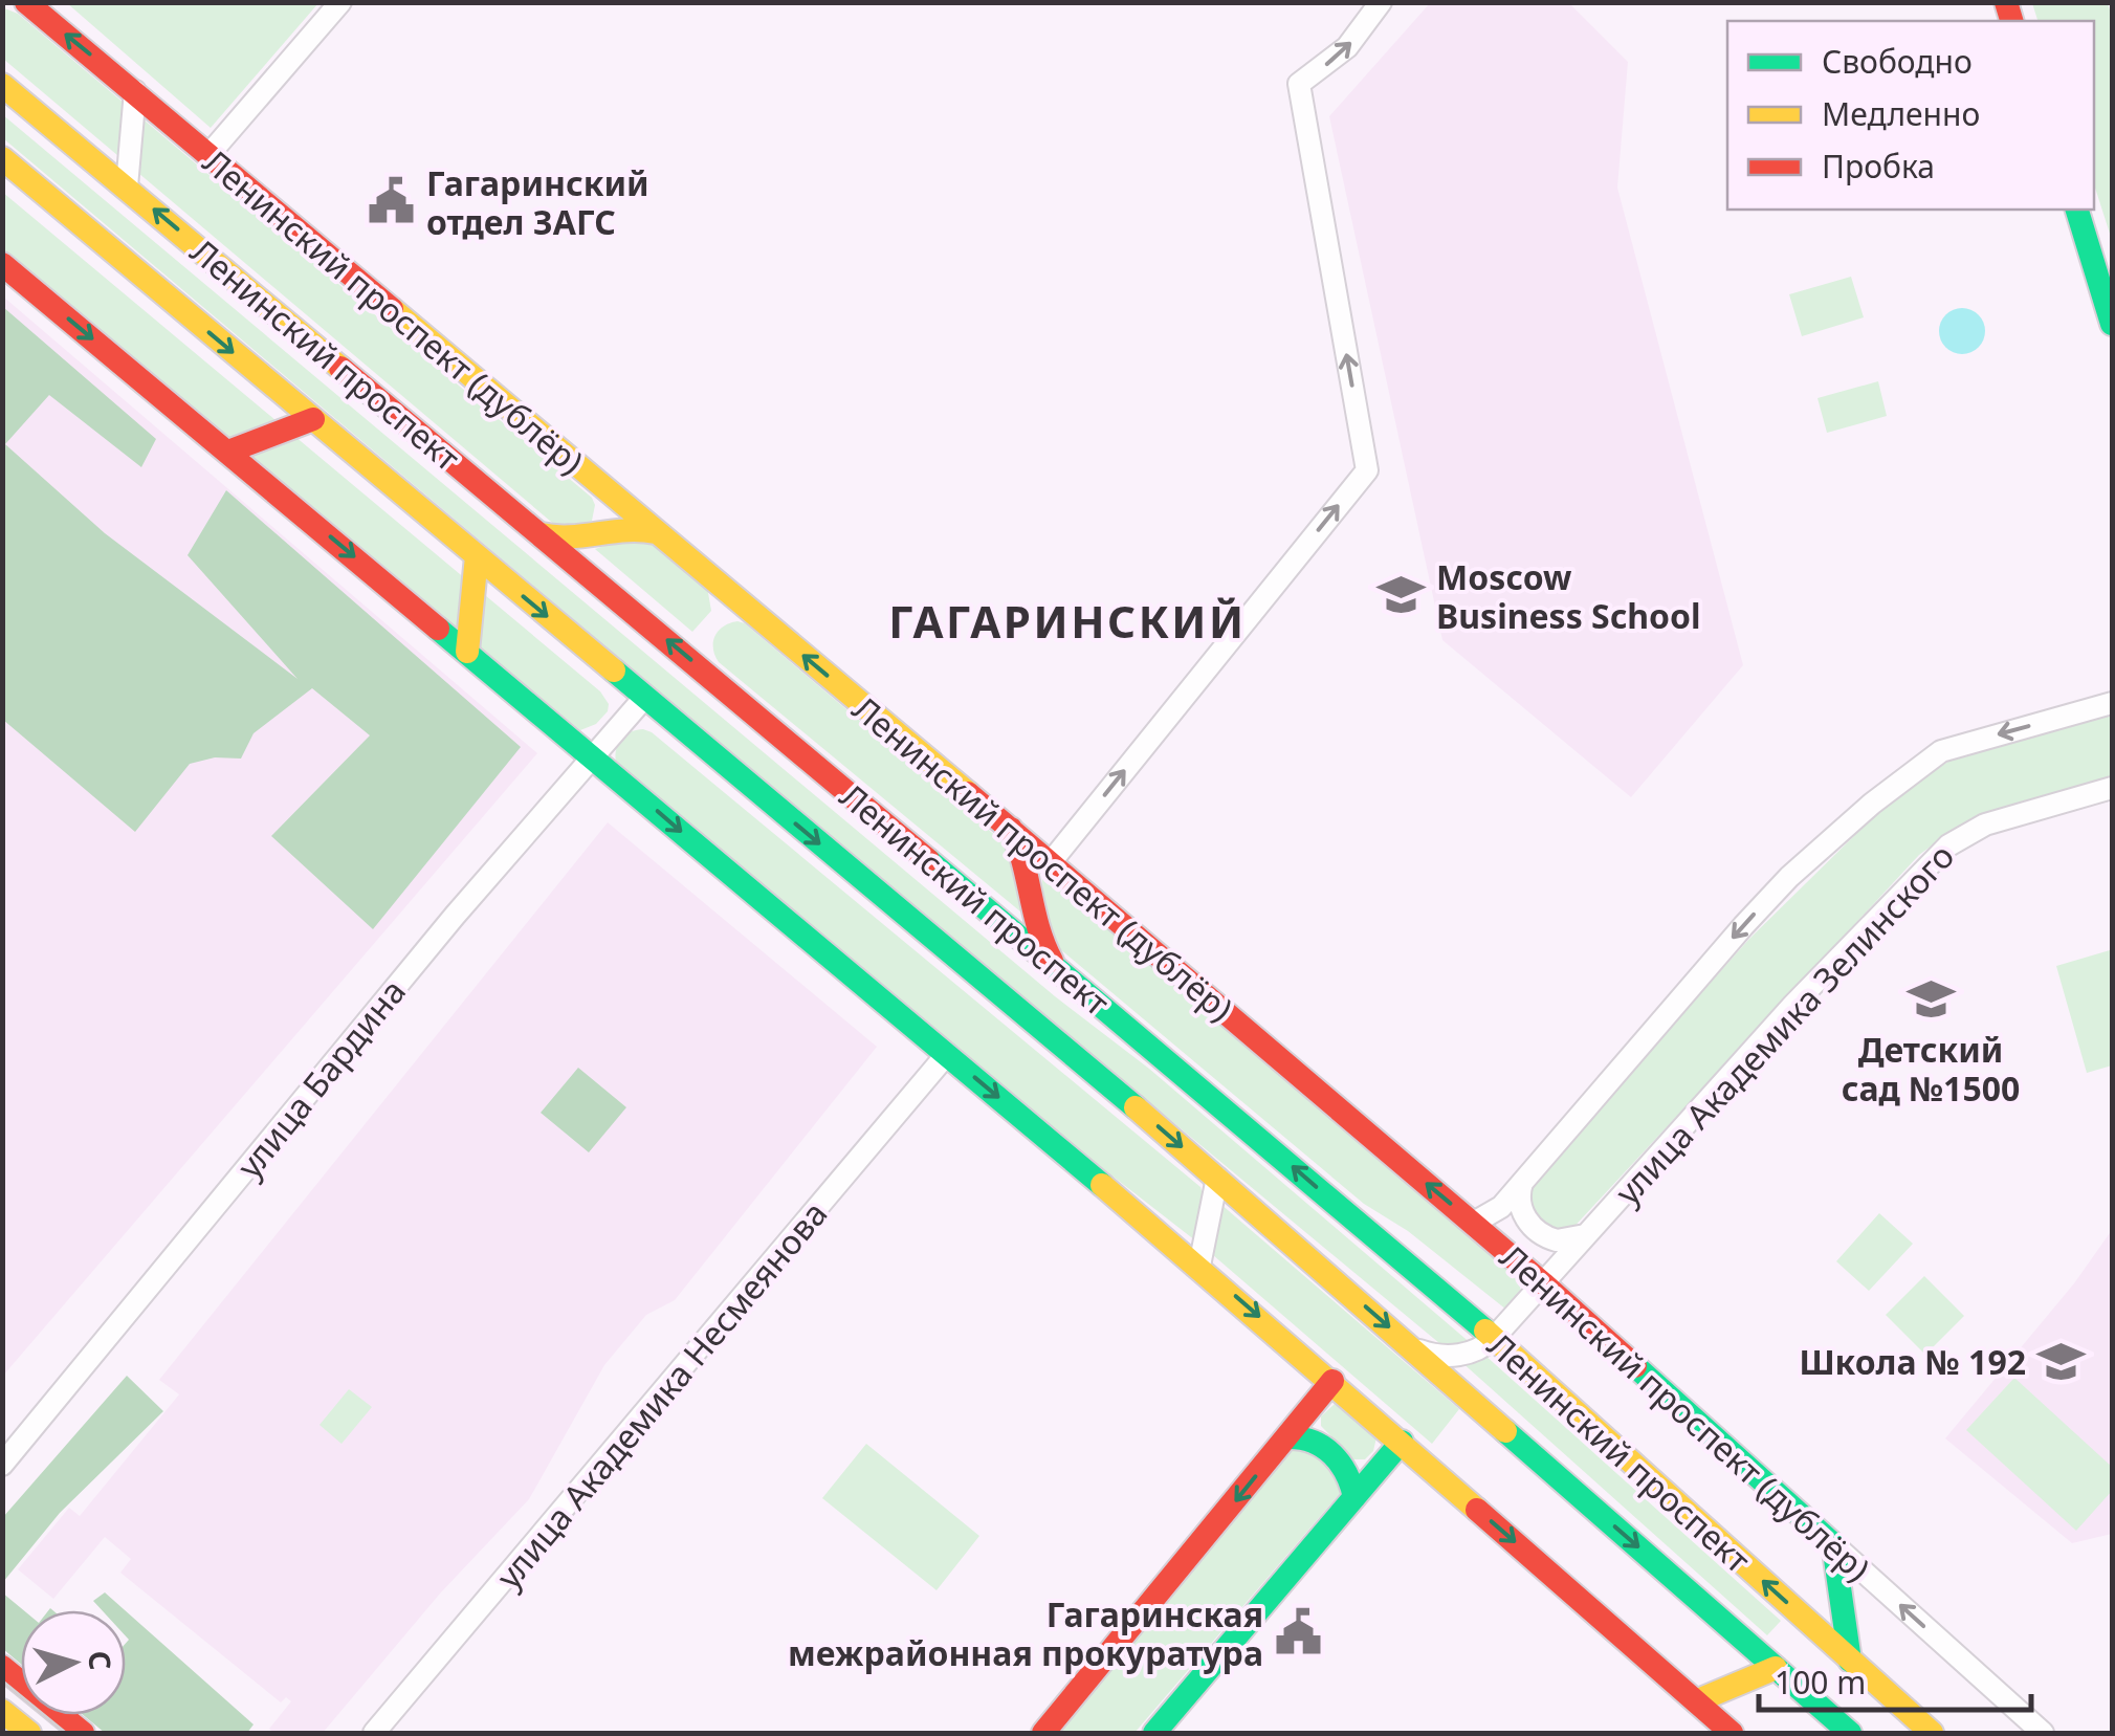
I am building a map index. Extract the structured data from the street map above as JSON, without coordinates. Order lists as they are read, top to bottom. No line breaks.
{"streets":{"street":["Ленинский проспект (дублёр)","Ленинский проспект","улица Академика Зелинского","улица Бардина","улица Академика Несмеянова"]},"crossings":[["Ленинский проспект (дублёр)","улица Академика Зелинского"],["Ленинский проспект","улица Академика Зелинского"],["Ленинский проспект","улица Бардина"]],"districts":["ГАГАРИНСКИЙ"],"places":{"public building":["Гагаринский отдел ЗАГС","Гагаринская межрайонная прокуратура"],"school or university":["Moscow Business School","Детский сад №1500","Школа № 192"]},"legend":["Свободно","Медленно","Пробка"],"scale_bar":"100 m","north":"right"}
